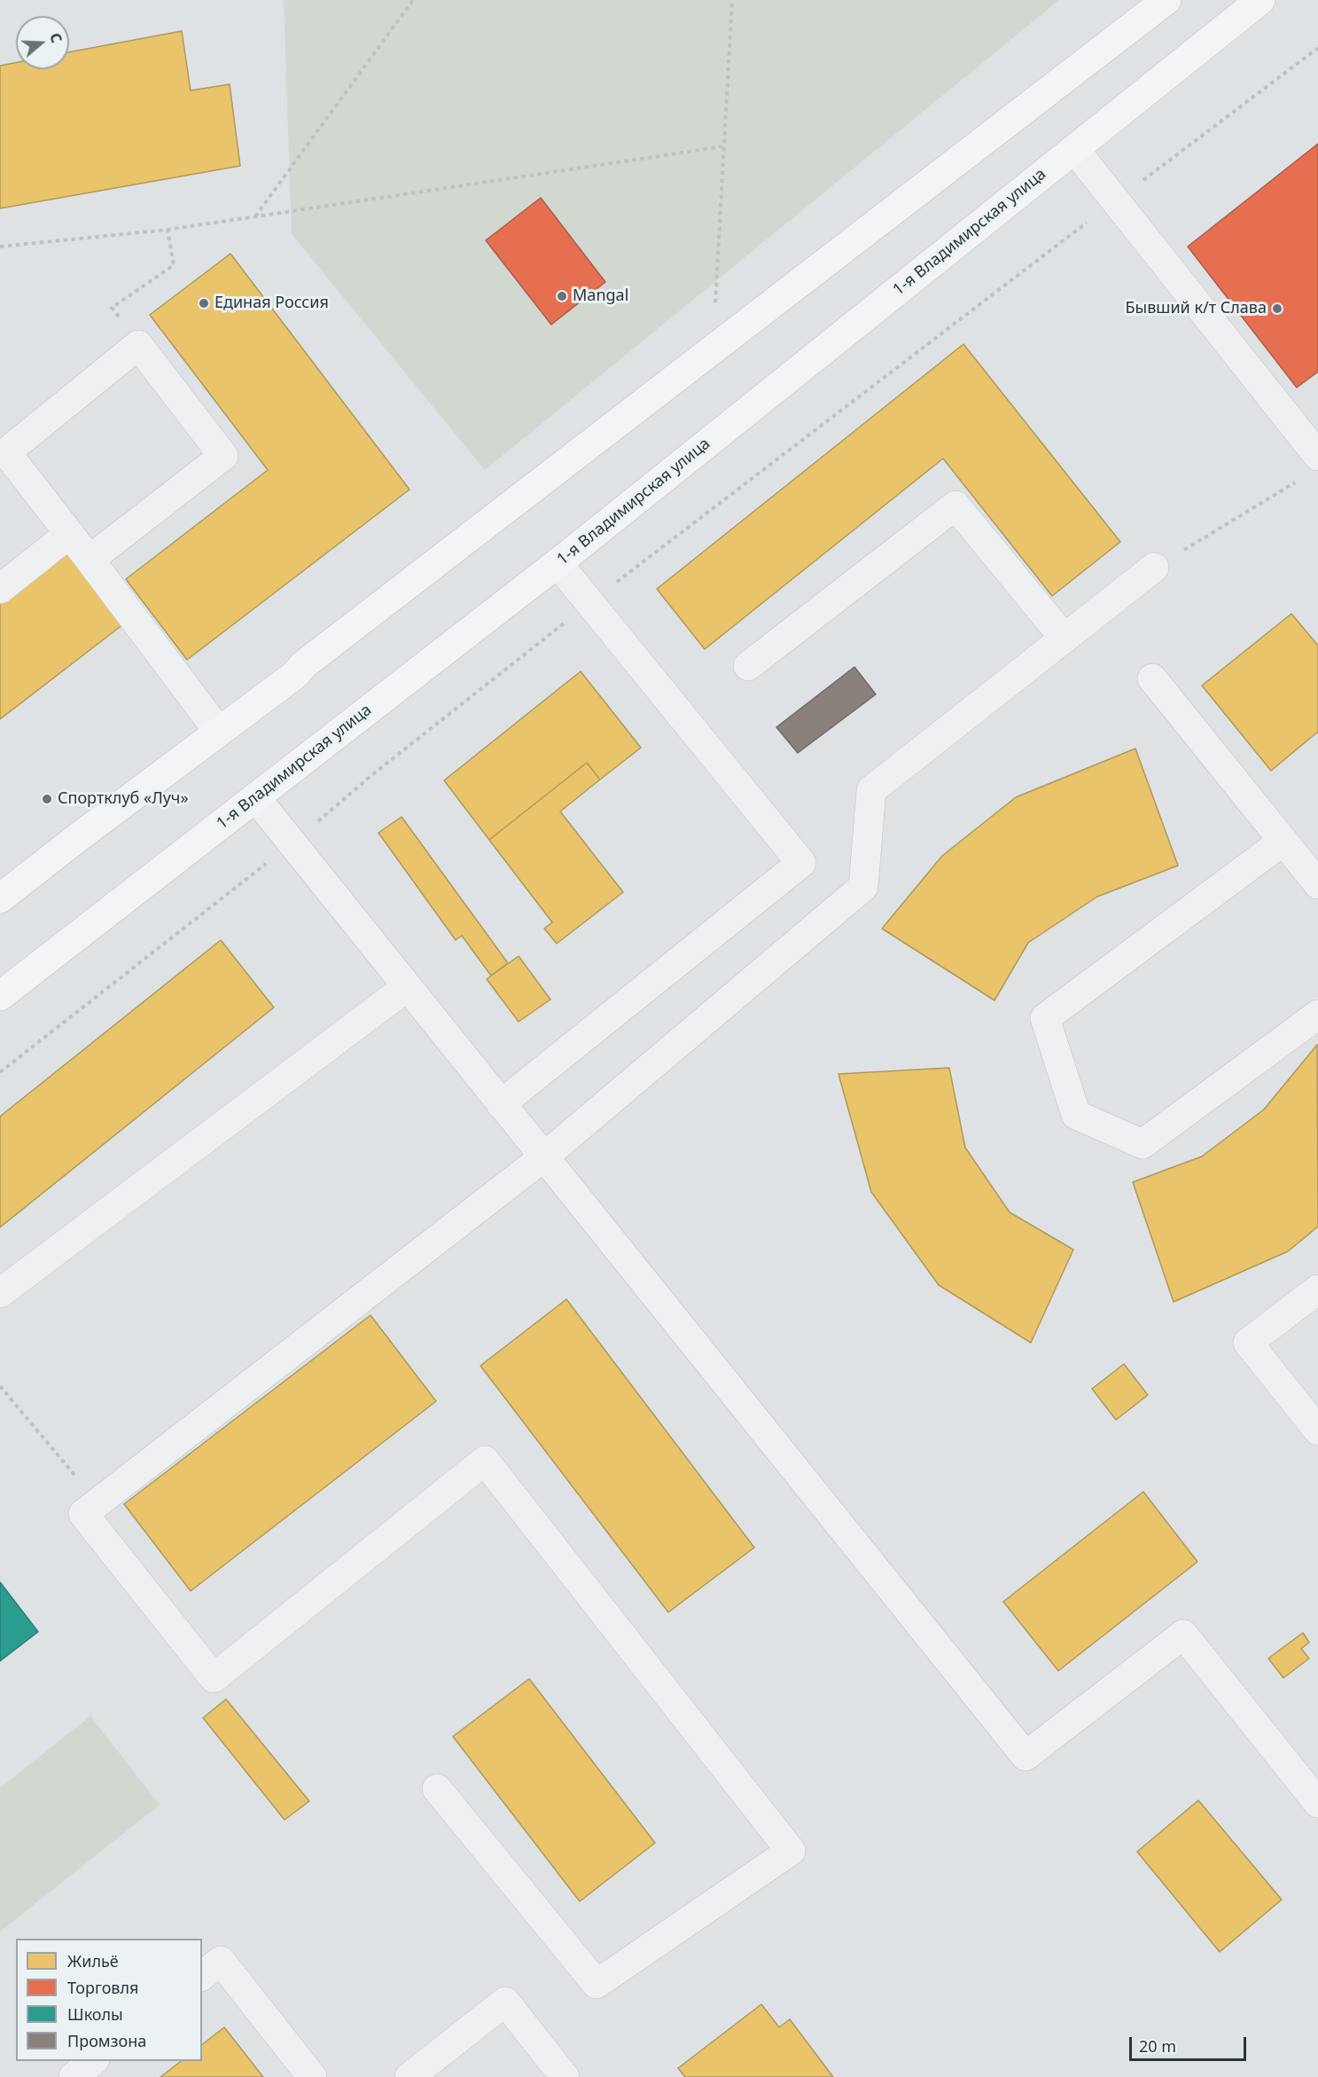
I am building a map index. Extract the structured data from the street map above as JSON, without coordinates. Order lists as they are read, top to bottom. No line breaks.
{"streets":{"main road":["1-я Владимирская улица"]},"places":["Mangal","Единая Россия","Бывший к/т Слава","Спортклуб «Луч»"],"legend":["Жильё","Торговля","Школы","Промзона"],"scale_bar":"20 m","north":"right"}
